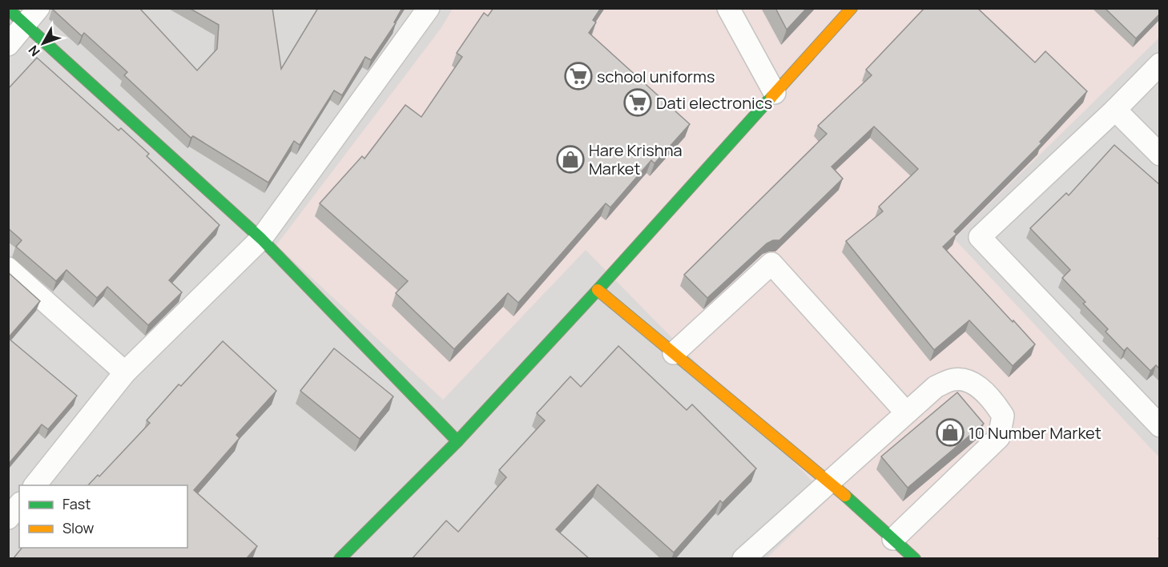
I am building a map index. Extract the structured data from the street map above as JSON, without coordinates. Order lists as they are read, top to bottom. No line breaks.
{"places":{"supermarket":["school uniforms","Dati electronics"],"shop":["Hare Krishna Market","10 Number Market"]},"legend":["Fast","Slow"],"north":"bottom left"}
